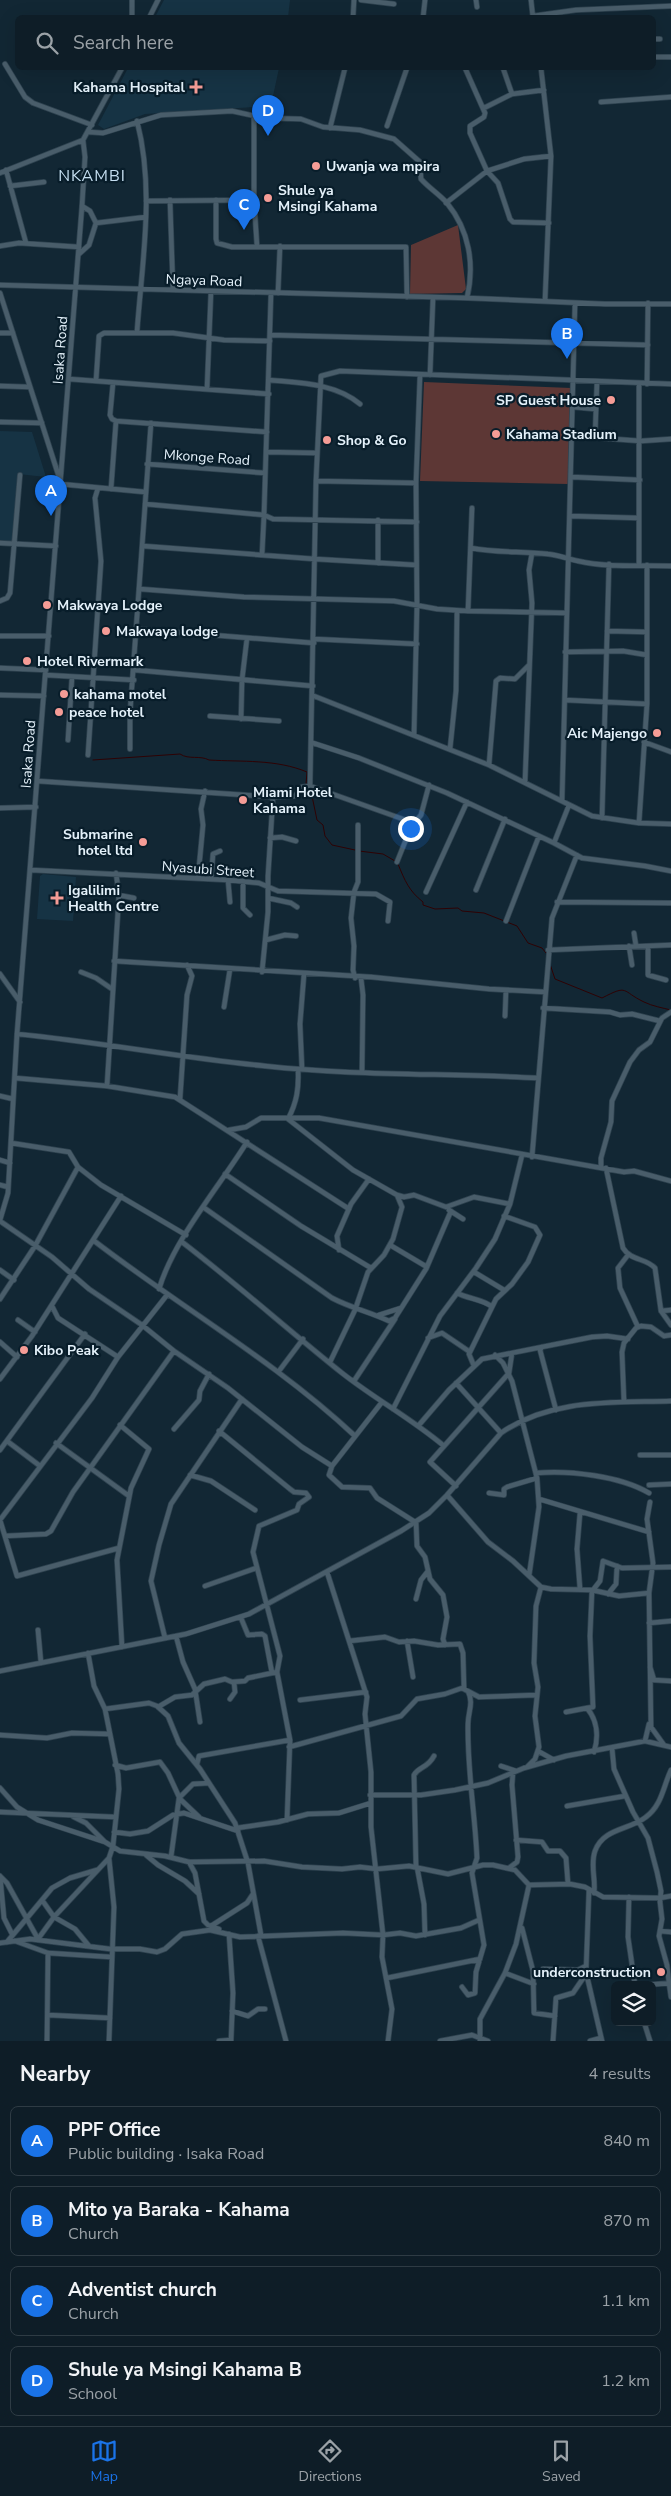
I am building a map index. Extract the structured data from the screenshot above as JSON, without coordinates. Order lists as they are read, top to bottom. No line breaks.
{"streets":{"street":["Ngaya Road","Isaka Road","Mkonge Road","Nyasubi Street"]},"crossings":[["Ngaya Road","Isaka Road"],["Isaka Road","Nyasubi Street"]],"districts":["NKAMBI"],"places":{"health":["Kahama Hospital","Igalilimi Health Centre"],"other":["Uwanja wa mpira","Shule ya Msingi Kahama","SP Guest House","Kahama Stadium","Shop & Go","Makwaya Lodge","Makwaya lodge","Hotel Rivermark","kahama motel","peace hotel","Aic Majengo","Miami Hotel Kahama","Submarine hotel ltd","Kibo Peak","underconstruction"]},"page":{"search":"Search here","pins":["D","C","B","A"],"heading":["Nearby","4 results"],"list":[{"mark":"A","name":"PPF Office","note":"Public building · Isaka Road","value":"840 m"},{"mark":"B","name":"Mito ya Baraka - Kahama","note":"Church","value":"870 m"},{"mark":"C","name":"Adventist church","note":"Church","value":"1.1 km"},{"mark":"D","name":"Shule ya Msingi Kahama B","note":"School","value":"1.2 km"}],"nav":["Map","Directions","Saved"]}}
